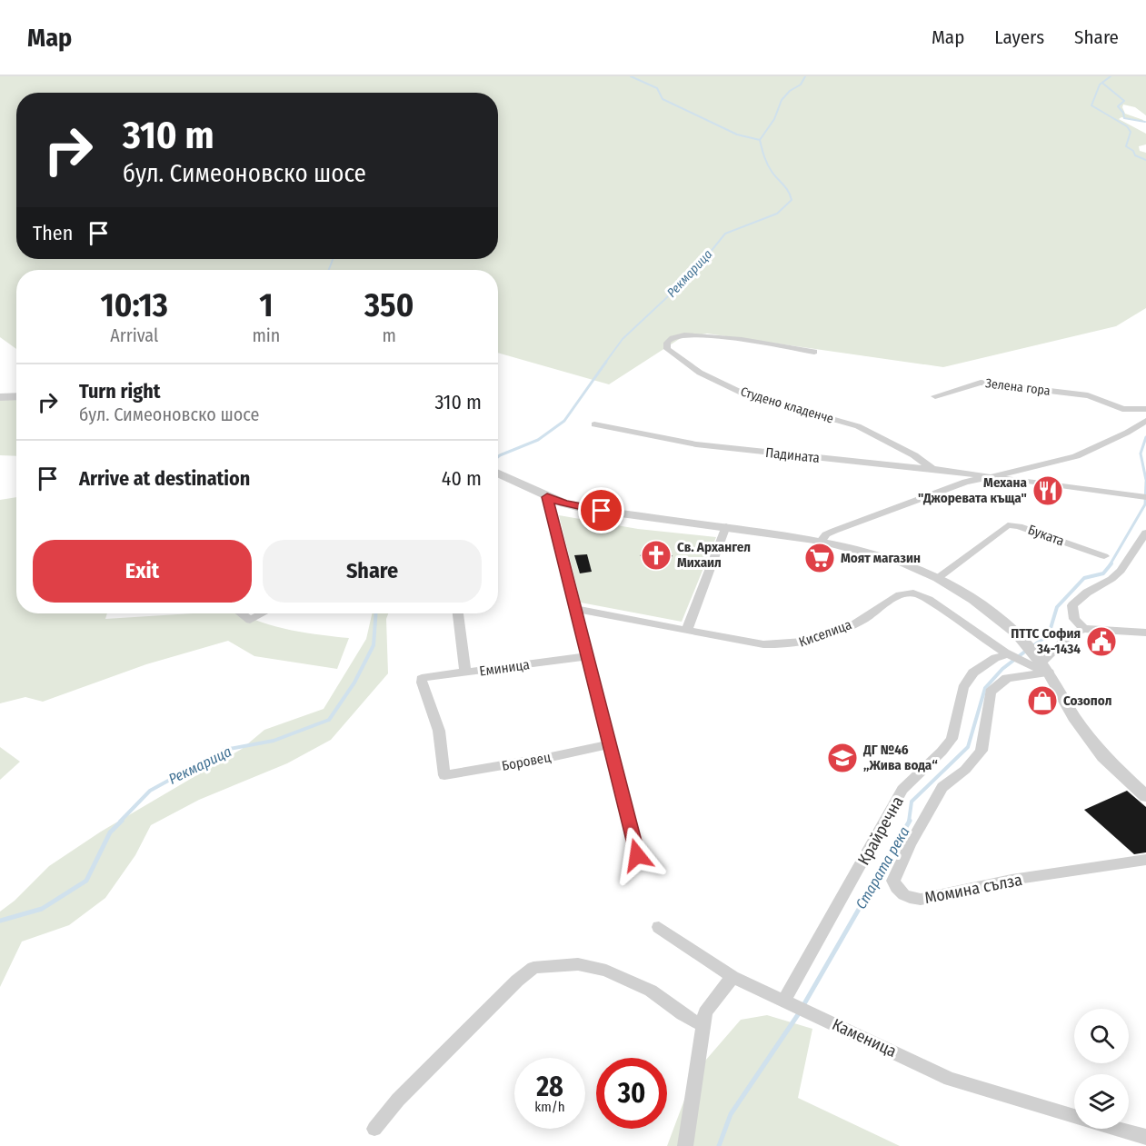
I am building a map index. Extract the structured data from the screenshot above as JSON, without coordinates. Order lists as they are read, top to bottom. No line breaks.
{"streets":{"street":["Зелена гора","Студено кладенче","Падината","Буката","Киселица","Еминица","Боровец","Крайречна","Момина сълза","Каменица"]},"crossings":[["Студено кладенче","Падината"],["Киселица","Крайречна"],["Киселица","Момина сълза"],["Еминица","Боровец"],["Крайречна","Каменица"]],"water":["Рекмарица","Старата река"],"places":{"restaurant":["Механа \"Джоревата къща\""],"church":["Св. Архангел Михаил"],"supermarket":["Моят магазин"],"public building":["ПТТС София 34-1434"],"shop":["Созопол"],"school or university":["ДГ №46 „Жива вода“"]},"page":{"header":"Map","nav":["Map","Layers","Share"],"turn":["310 m","бул. Симеоновско шосе"],"then":"Then","eta":["10:13","Arrival","1","min","350","m"],"list":[{"name":"Turn right","note":"бул. Симеоновско шосе","value":"310 m"},{"name":"Arrive at destination","value":"40 m"}],"buttons":["Exit","Share"],"speed":"28 km/h","limit":"30"}}
